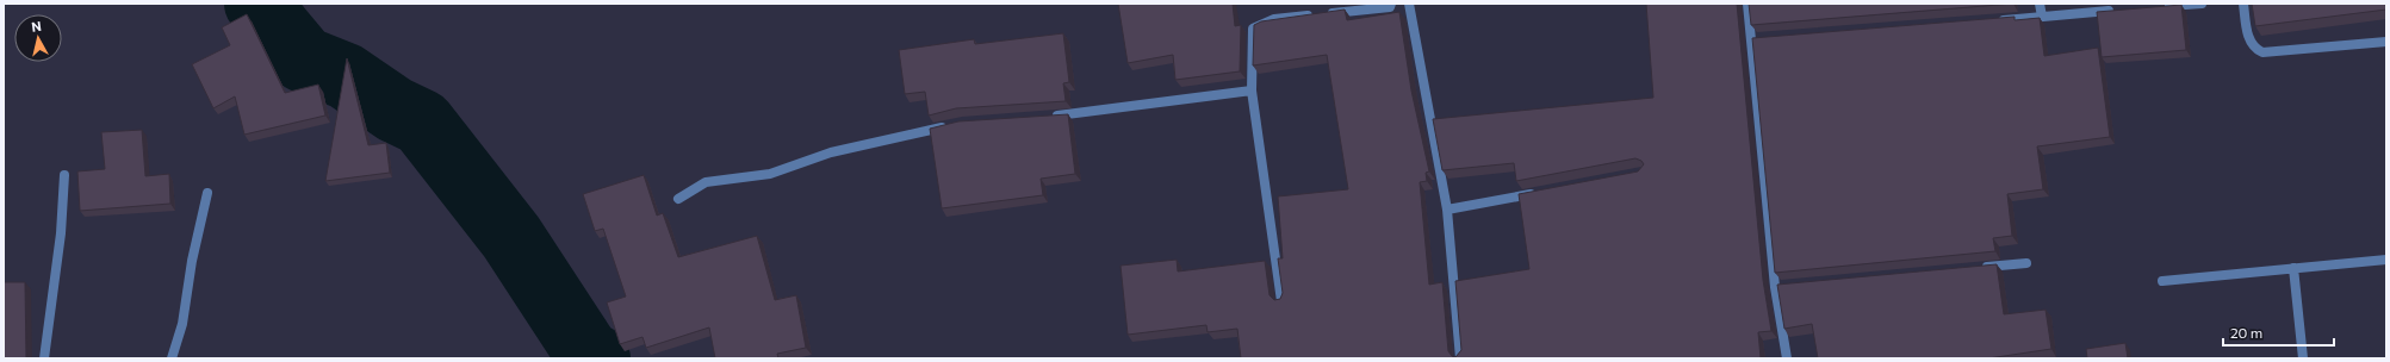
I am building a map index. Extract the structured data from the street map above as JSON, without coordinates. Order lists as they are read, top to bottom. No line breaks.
{"scale_bar":"20 m","north":"top"}
